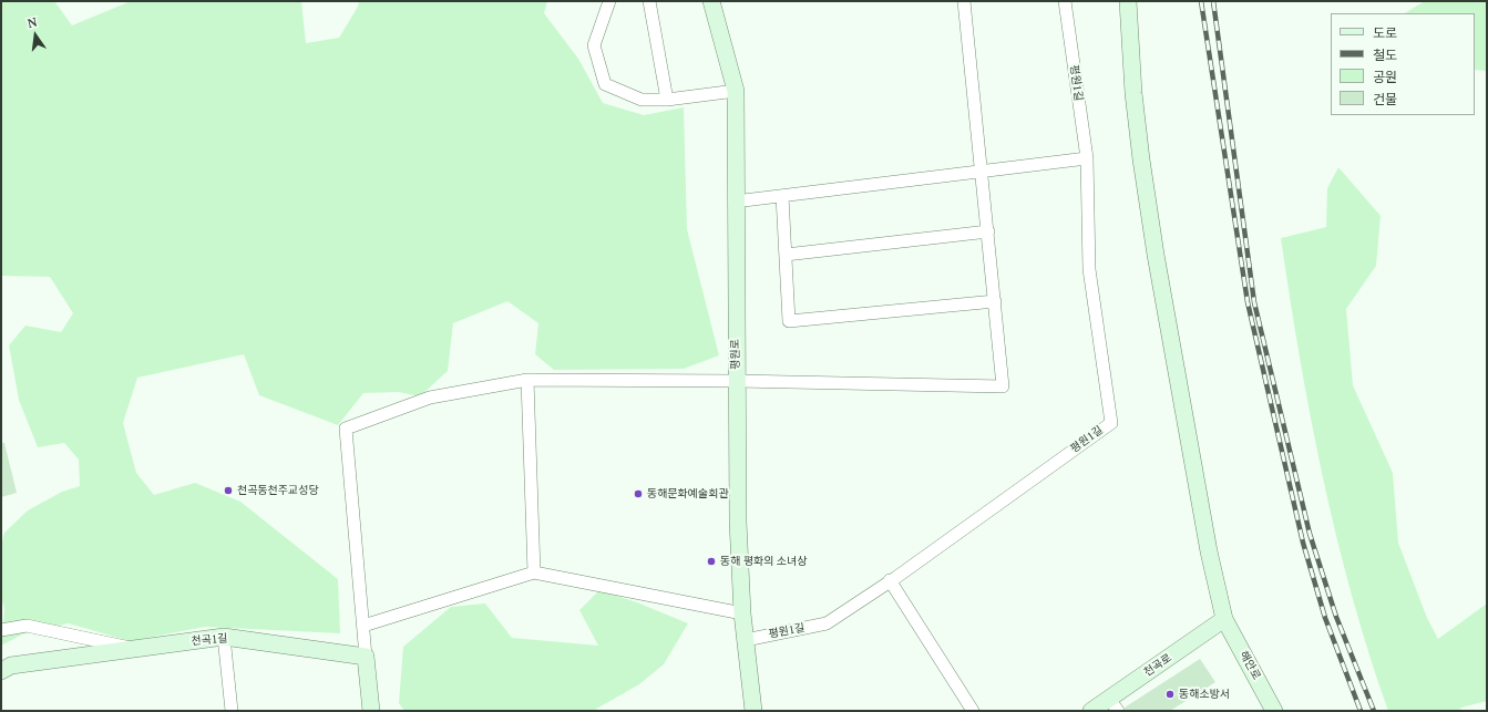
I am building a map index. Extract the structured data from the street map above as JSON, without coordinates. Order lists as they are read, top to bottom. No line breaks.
{"streets":{"street":["평원1길","평원로","천곡1길","천곡로","해안로"]},"crossings":[["평원1길","평원로"],["천곡로","해안로"]],"places":["천곡동천주교성당","동해문화예술회관","동해 평화의 소녀상","동해소방서"],"legend":["도로","철도","공원","건물"],"north":"top"}
